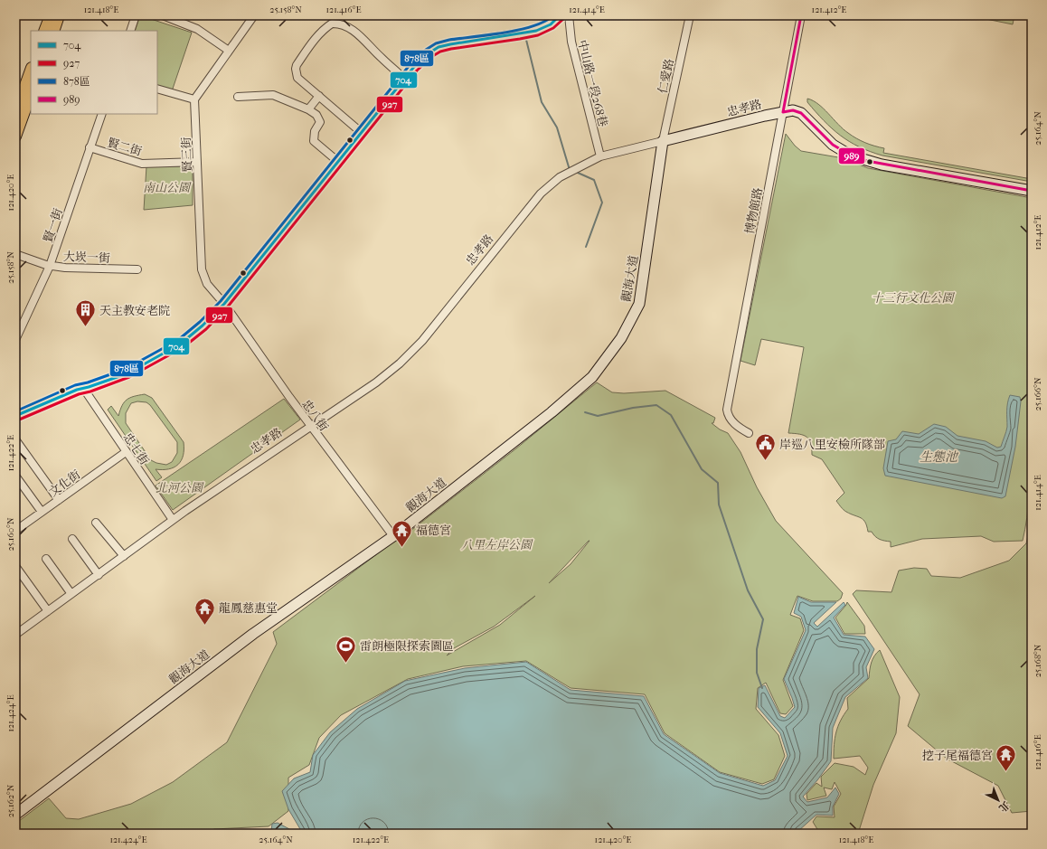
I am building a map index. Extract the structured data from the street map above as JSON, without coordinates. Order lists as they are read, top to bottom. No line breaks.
{"streets":{"street":["仁愛路","中山路一段268巷","忠孝路","賢二街","賢三街","博物館路","賢一街","大崁一街","觀海大道","忠八街","忠七街","文化街"]},"crossings":[["仁愛路","忠孝路"],["仁愛路","觀海大道"],["中山路一段268巷","忠孝路"],["忠孝路","博物館路"],["忠孝路","觀海大道"],["忠孝路","忠八街"],["忠孝路","忠七街"],["賢二街","賢三街"],["賢二街","賢一街"],["賢三街","忠八街"],["賢一街","大崁一街"],["觀海大道","忠八街"],["忠七街","文化街"]],"water":["生態池"],"parks":["南山公園","十三行文化公園","北河公園","八里左岸公園"],"places":{"building":["天主教安老院"],"public building":["岸巡八里安檢所隊部"],"temple":["福德宮","龍鳳慈惠堂","挖子尾福德宮"],"sports":["雷朗極限探索園區"]},"lines":["transit line 704","transit line 878區","transit line 989","transit line 927"],"legend":["704","927","878區","989"],"north":"bottom right","coordinates":["121.418°E","25.158°N","121.416°E","121.414°E","121.412°E","25.164°N","121.420°E","25.166°N","121.422°E","25.160°N","25.168°N","121.424°E","25.162°N"]}
